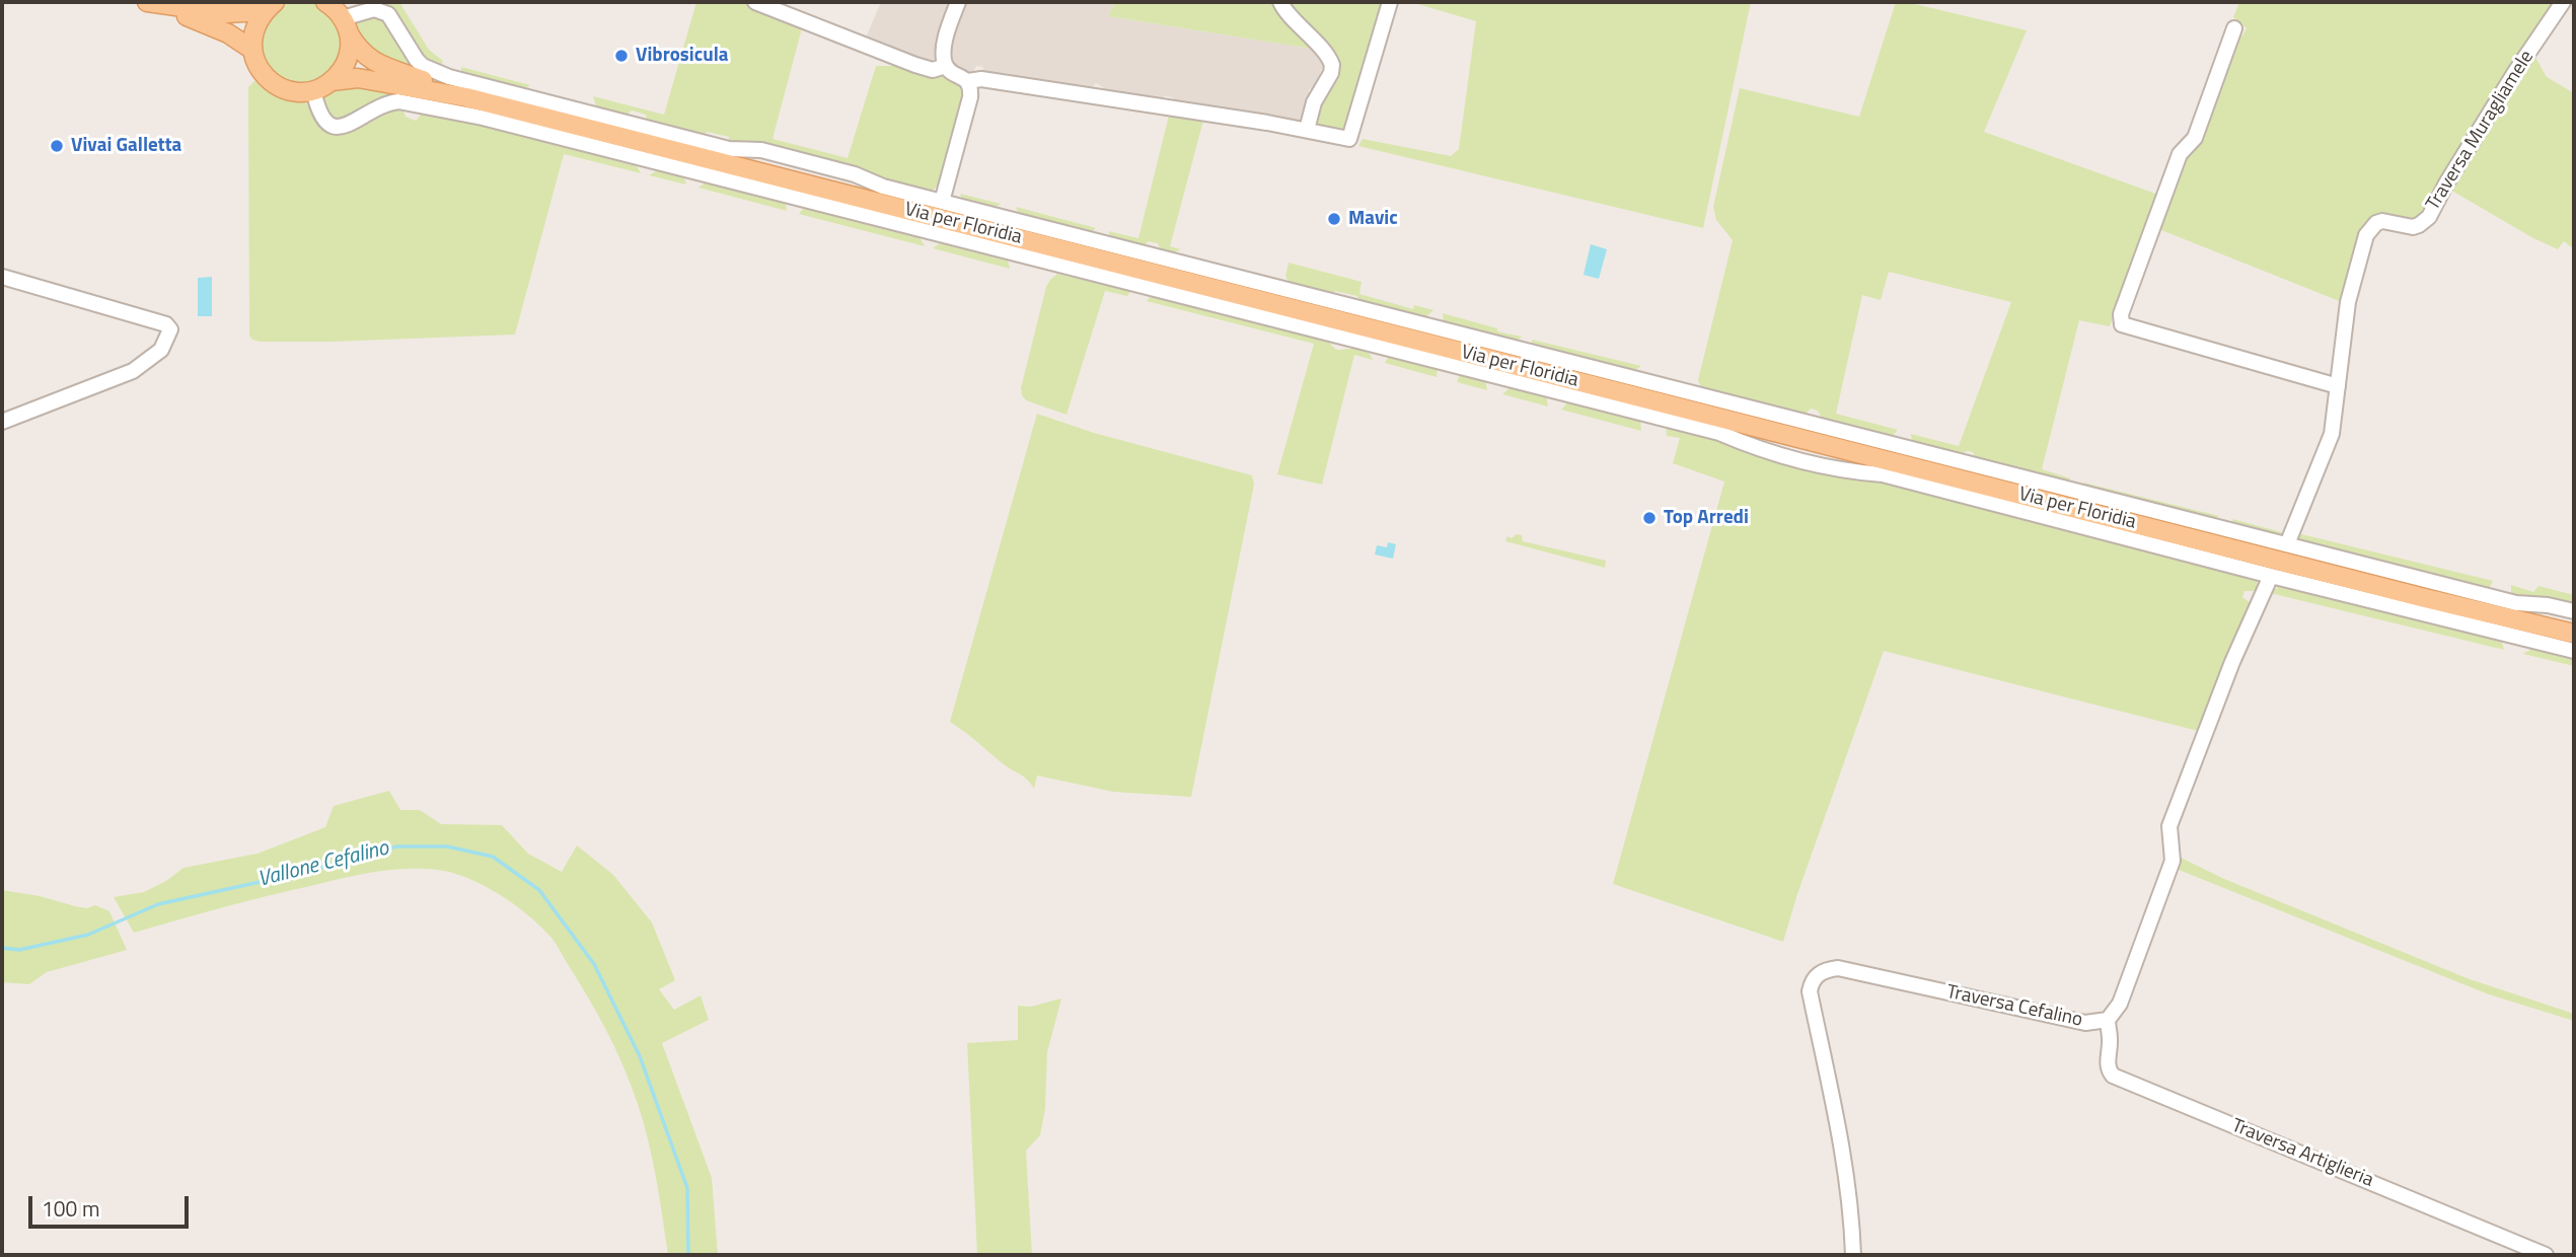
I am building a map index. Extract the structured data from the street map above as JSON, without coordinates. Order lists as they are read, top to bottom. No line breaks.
{"streets":{"main road":["Via per Floridia"],"street":["Traversa Muragliamele","Traversa Cefalino","Traversa Artiglieria"]},"crossings":[["Traversa Cefalino","Traversa Artiglieria"]],"water":["Vallone Cefalino"],"places":["Vibrosicula","Vivai Galletta","Mavic","Top Arredi"],"scale_bar":"100 m"}
